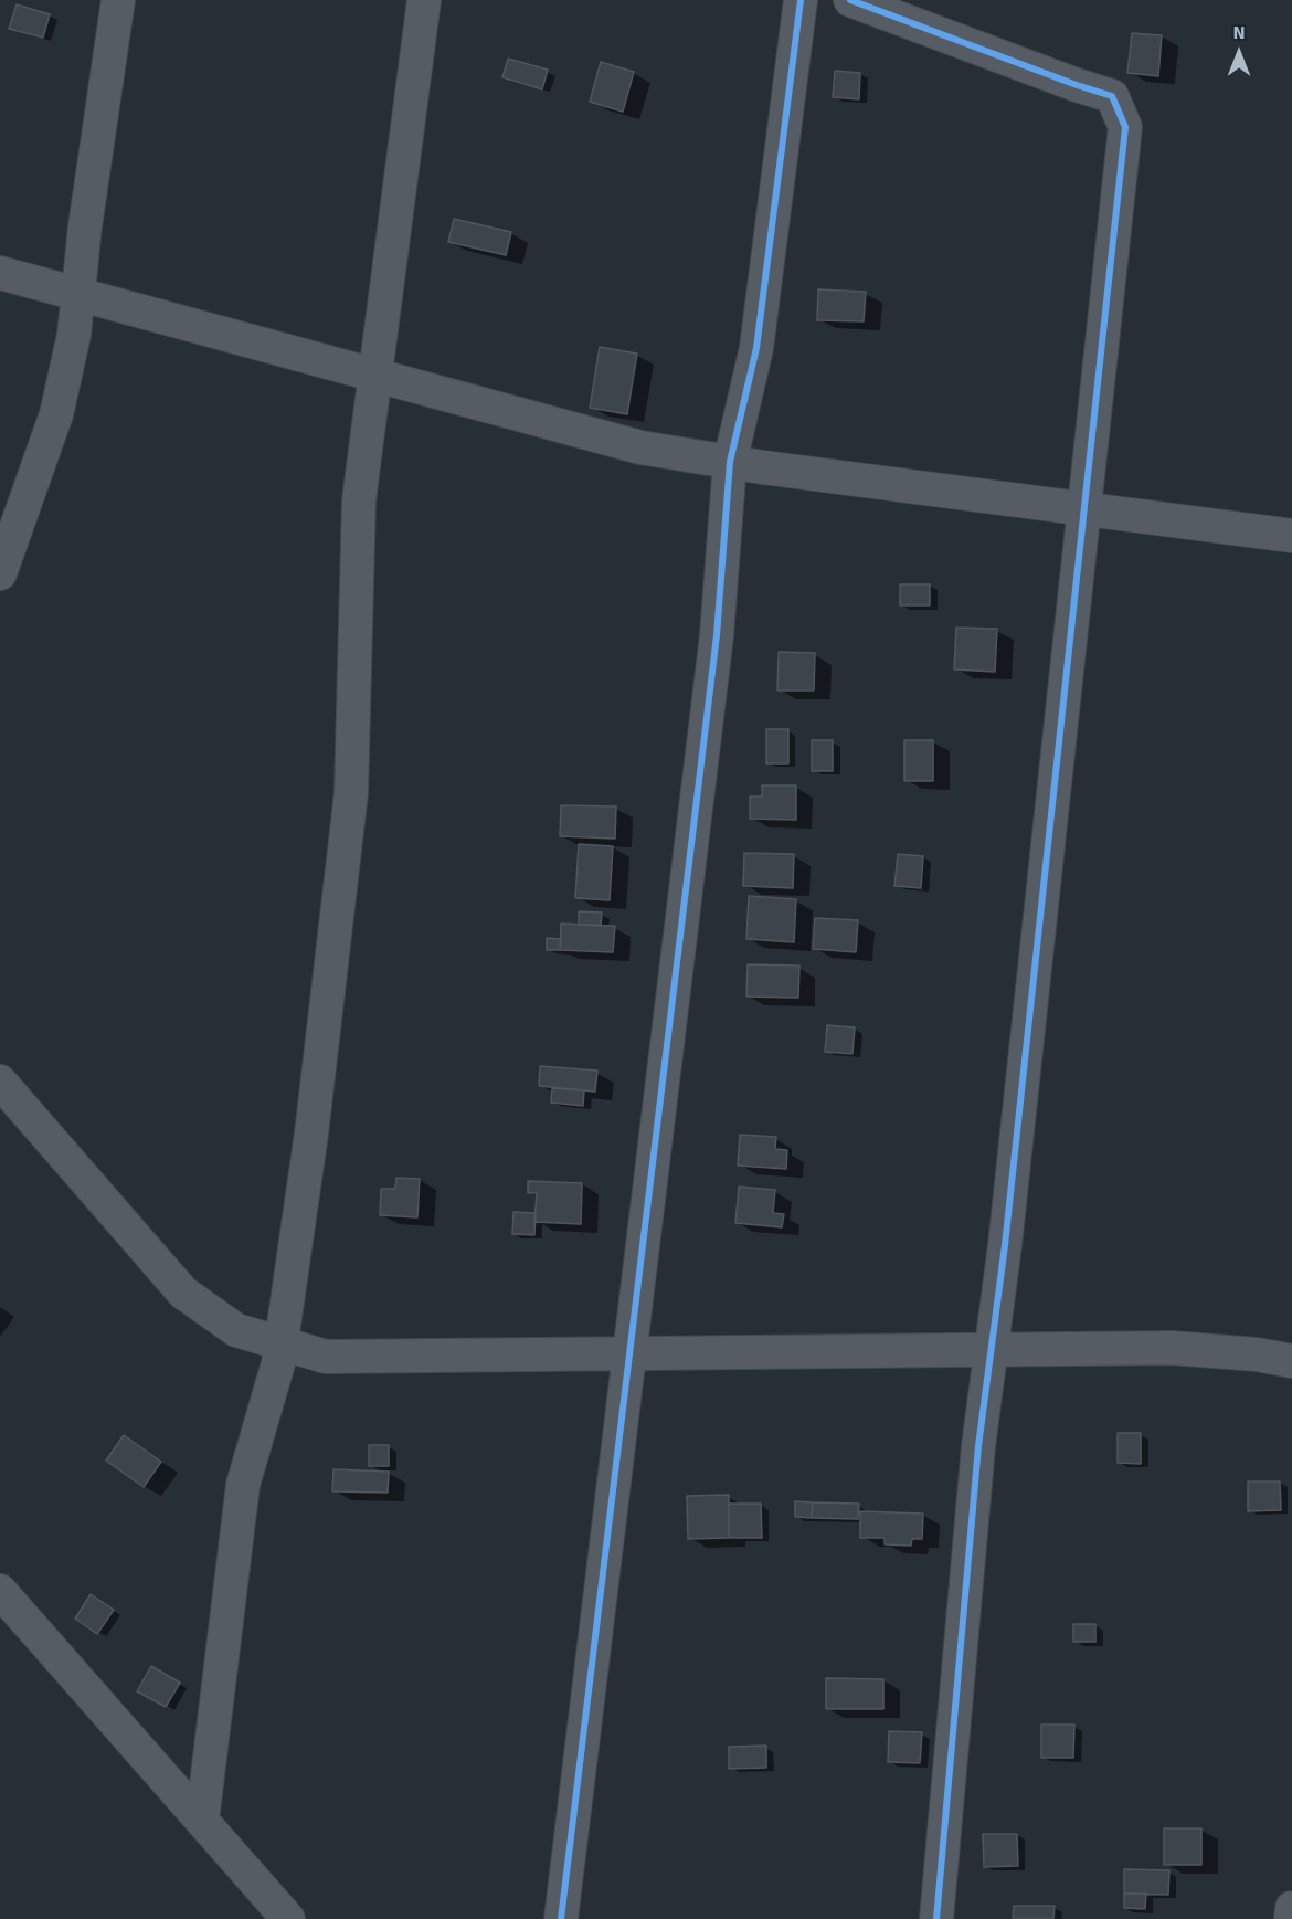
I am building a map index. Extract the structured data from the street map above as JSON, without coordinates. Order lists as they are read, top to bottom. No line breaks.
{"north":"top"}
